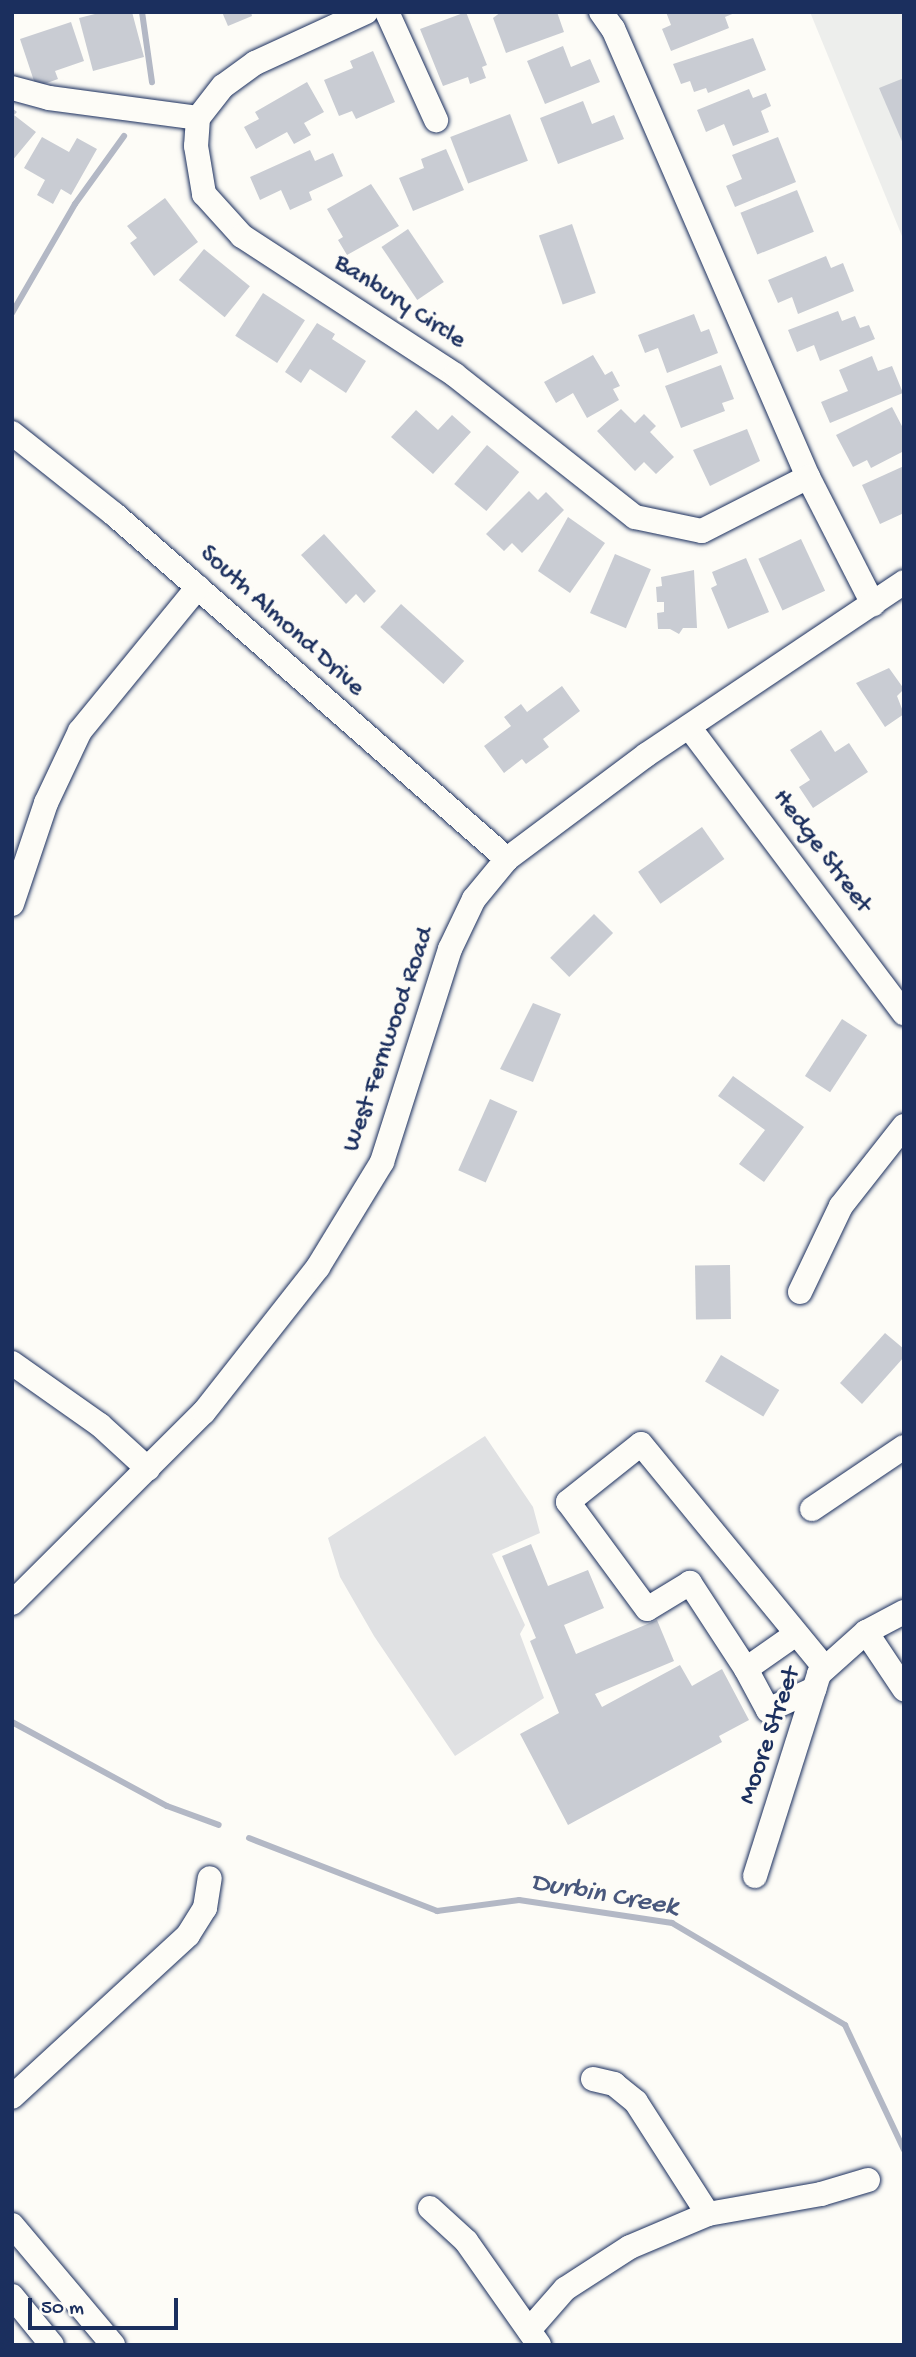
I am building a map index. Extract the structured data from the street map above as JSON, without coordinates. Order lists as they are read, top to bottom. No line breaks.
{"streets":{"street":["Banbury Circle","South Almond Drive","Hedge Street","West Fernwood Road","Moore Street"]},"crossings":[["South Almond Drive","West Fernwood Road"],["Hedge Street","West Fernwood Road"]],"water":["Durbin Creek"],"scale_bar":"50 m"}
